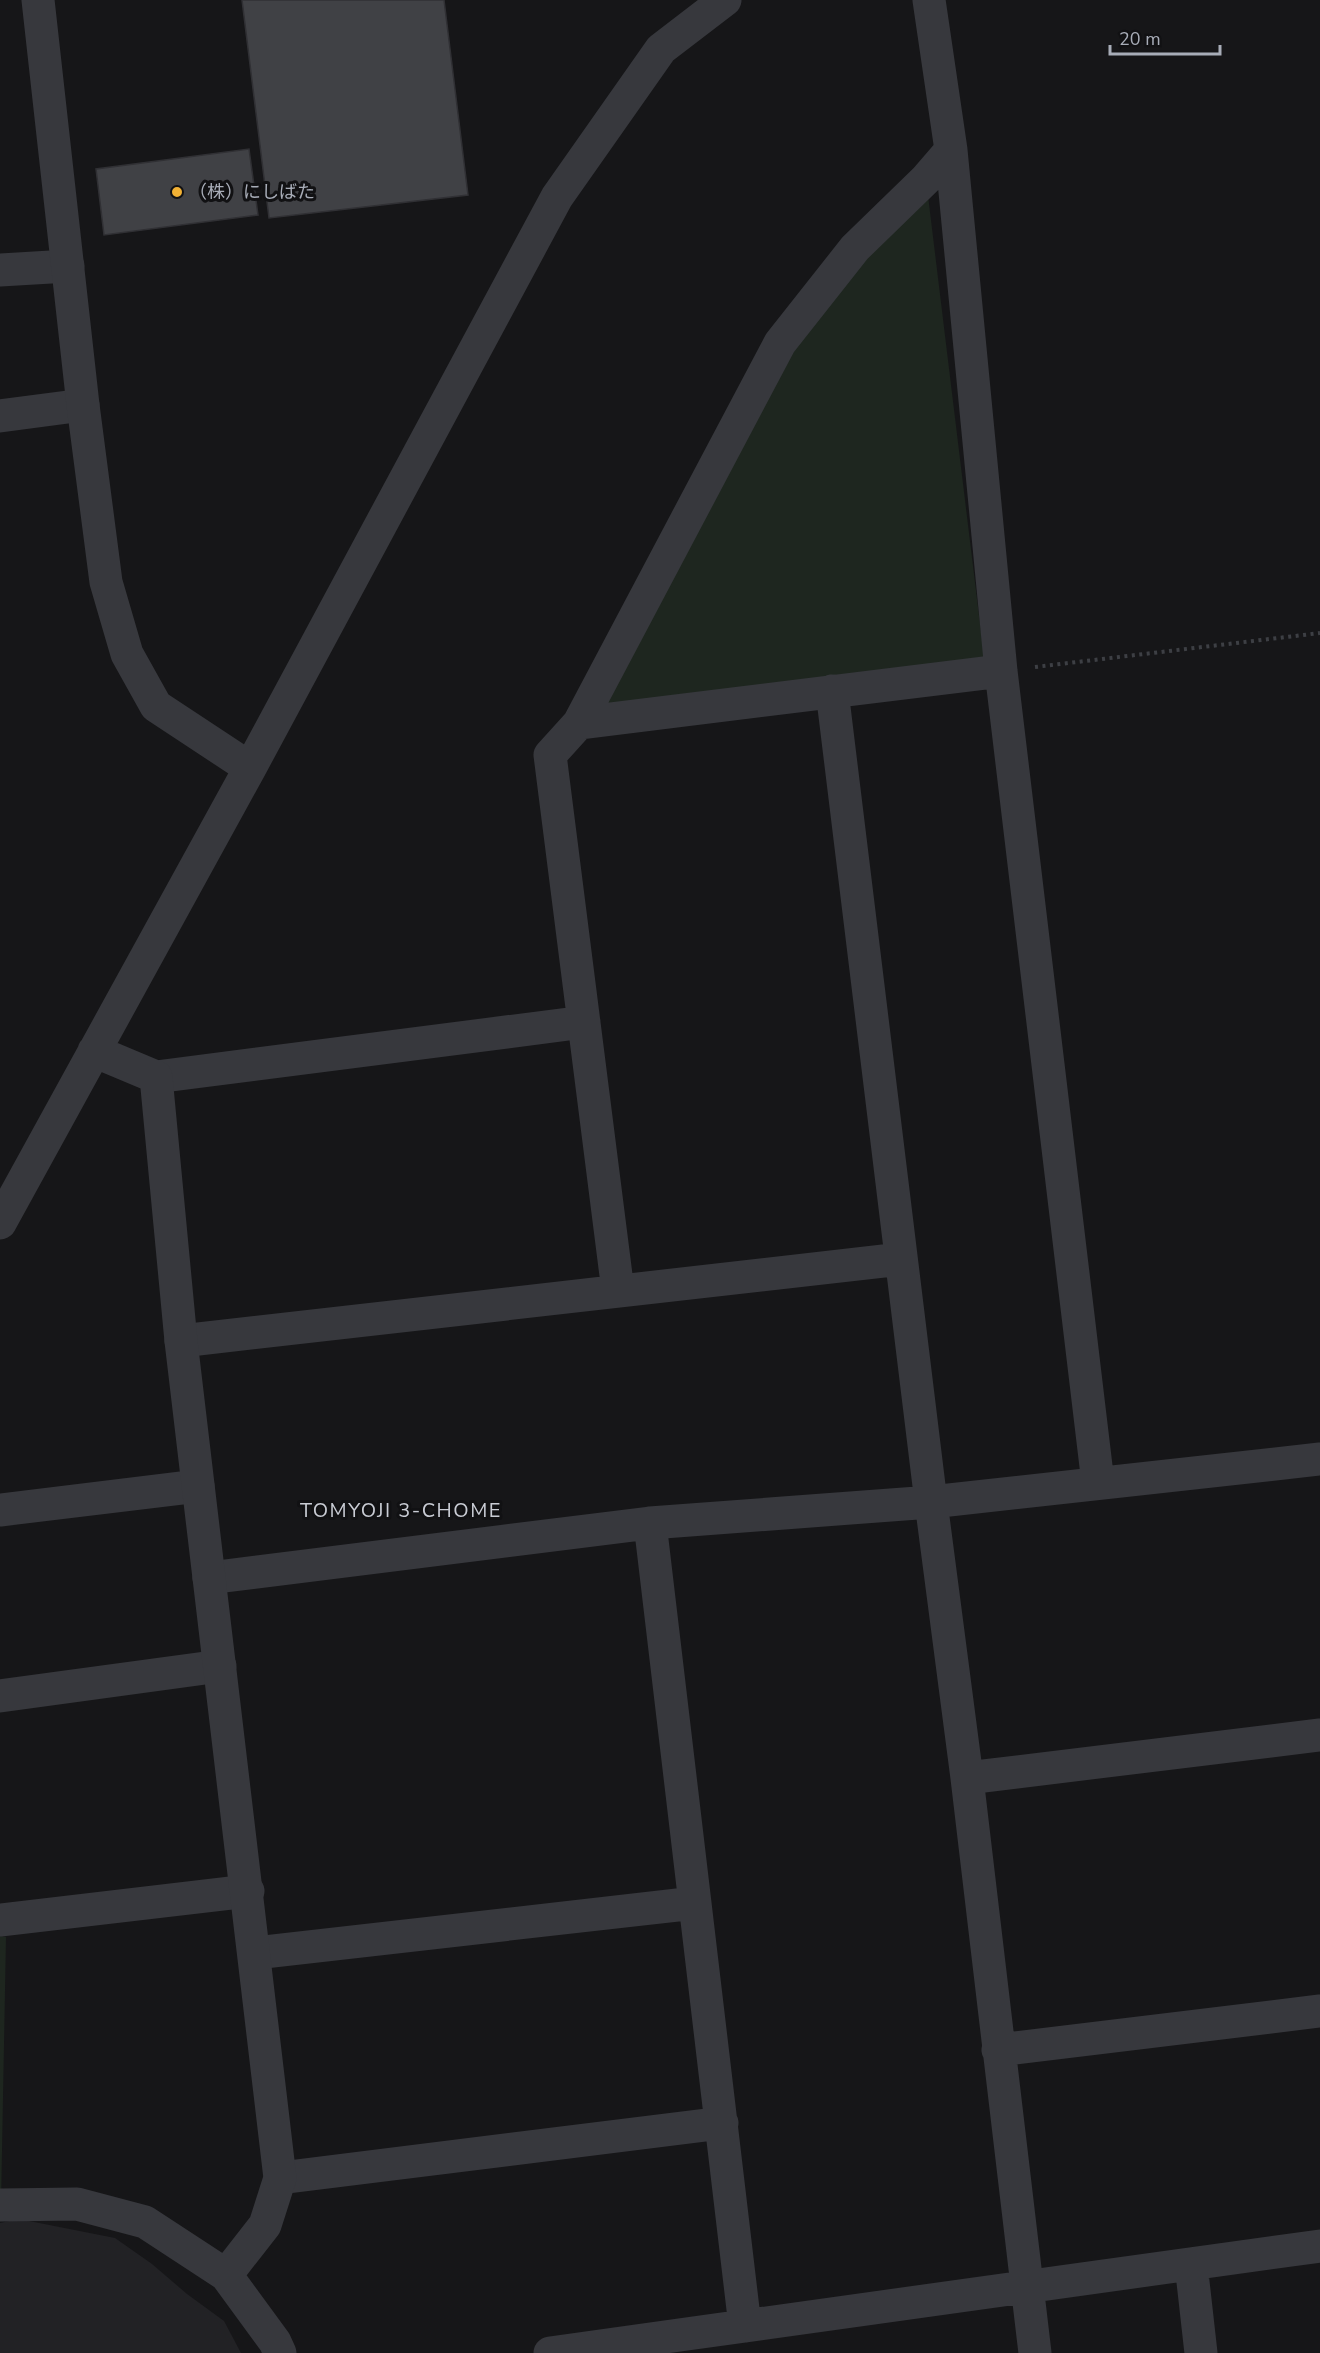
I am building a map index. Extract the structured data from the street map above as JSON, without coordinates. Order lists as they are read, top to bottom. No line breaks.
{"districts":["TOMYOJI 3-CHOME"],"places":["（株）にしばた"],"scale_bar":"20 m"}
